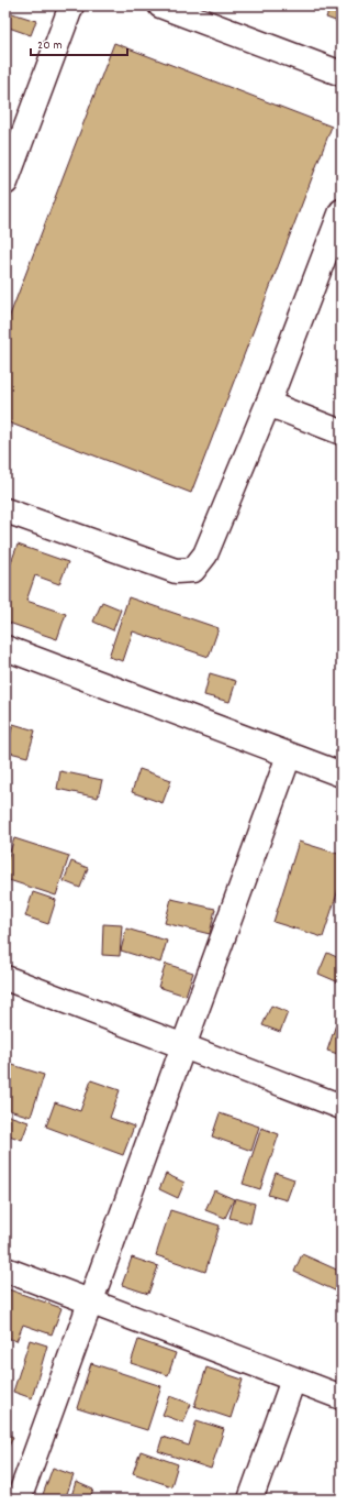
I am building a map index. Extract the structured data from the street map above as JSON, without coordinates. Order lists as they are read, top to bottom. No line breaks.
{"scale_bar":"20 m"}
